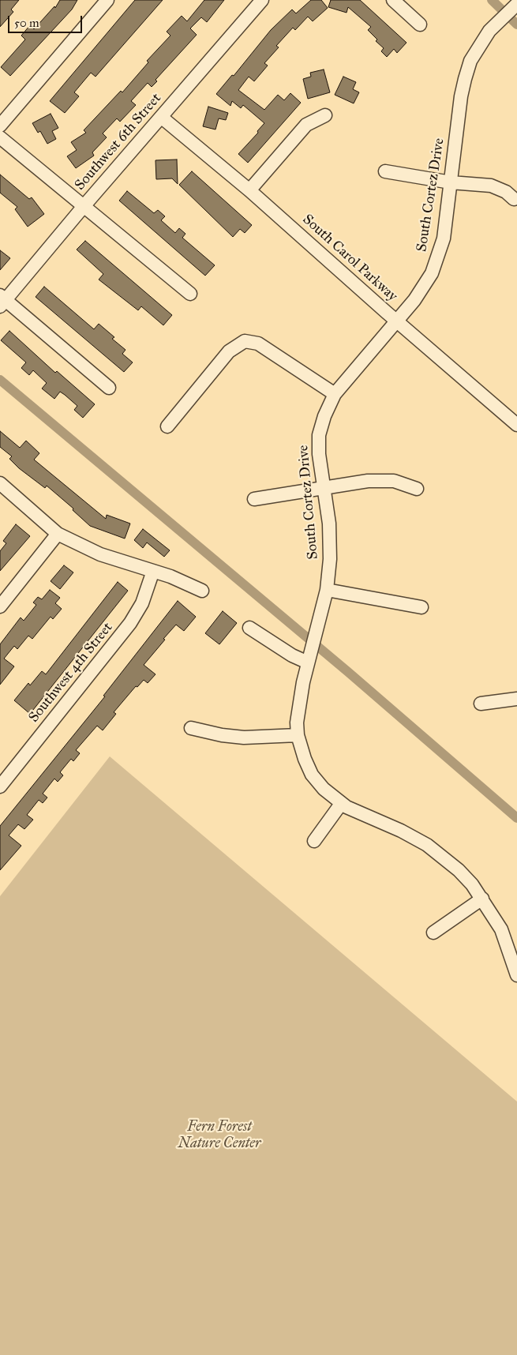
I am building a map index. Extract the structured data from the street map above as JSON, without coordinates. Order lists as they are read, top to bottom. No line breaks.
{"streets":{"street":["Southwest 6th Street","South Cortez Drive","South Carol Parkway","Southwest 4th Street"]},"crossings":[["Southwest 6th Street","South Carol Parkway"],["South Cortez Drive","South Carol Parkway"]],"parks":["Fern Forest Nature Center"],"scale_bar":"50 m"}
